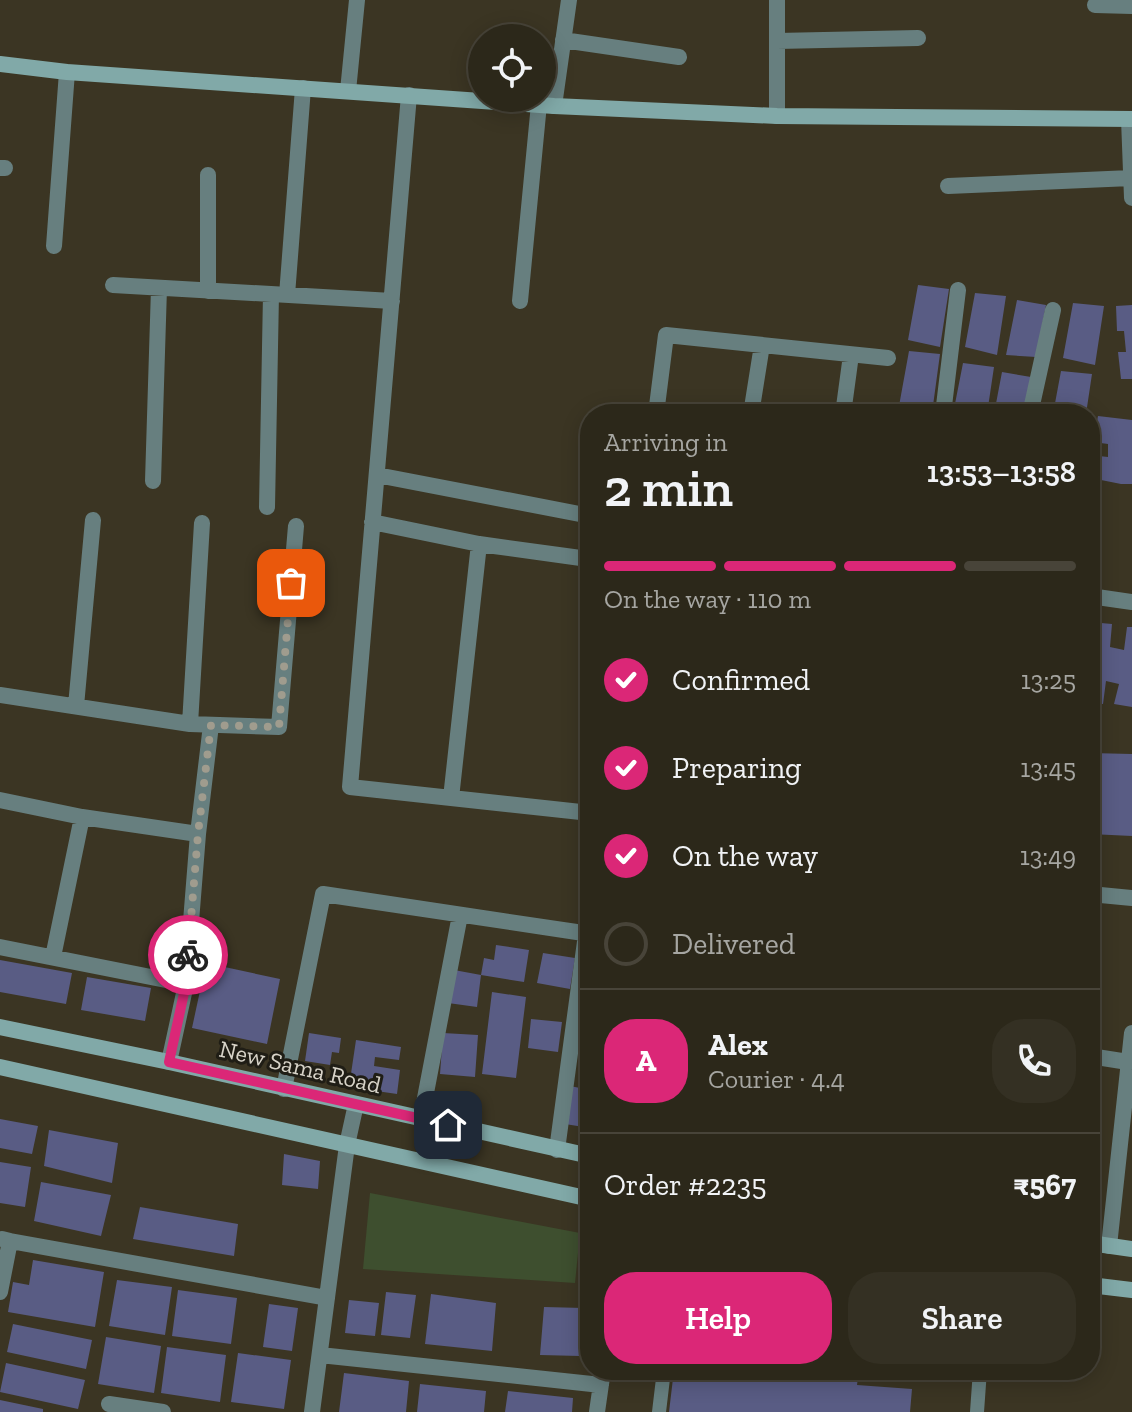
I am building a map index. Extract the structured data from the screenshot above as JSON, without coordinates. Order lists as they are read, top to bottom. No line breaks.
{"streets":{"main road":["New Sama Road"]},"page":{"heading":["2 min","Arriving in","13:53–13:58"],"panel":["Alex","Courier · 4.4","Order #2235","₹567"],"bar":"On the way · 110 m","list":[["Confirmed","13:25"],["Preparing","13:45"],["On the way","13:49"],"Delivered"],"round":"A","buttons":["Help","Share"]}}
